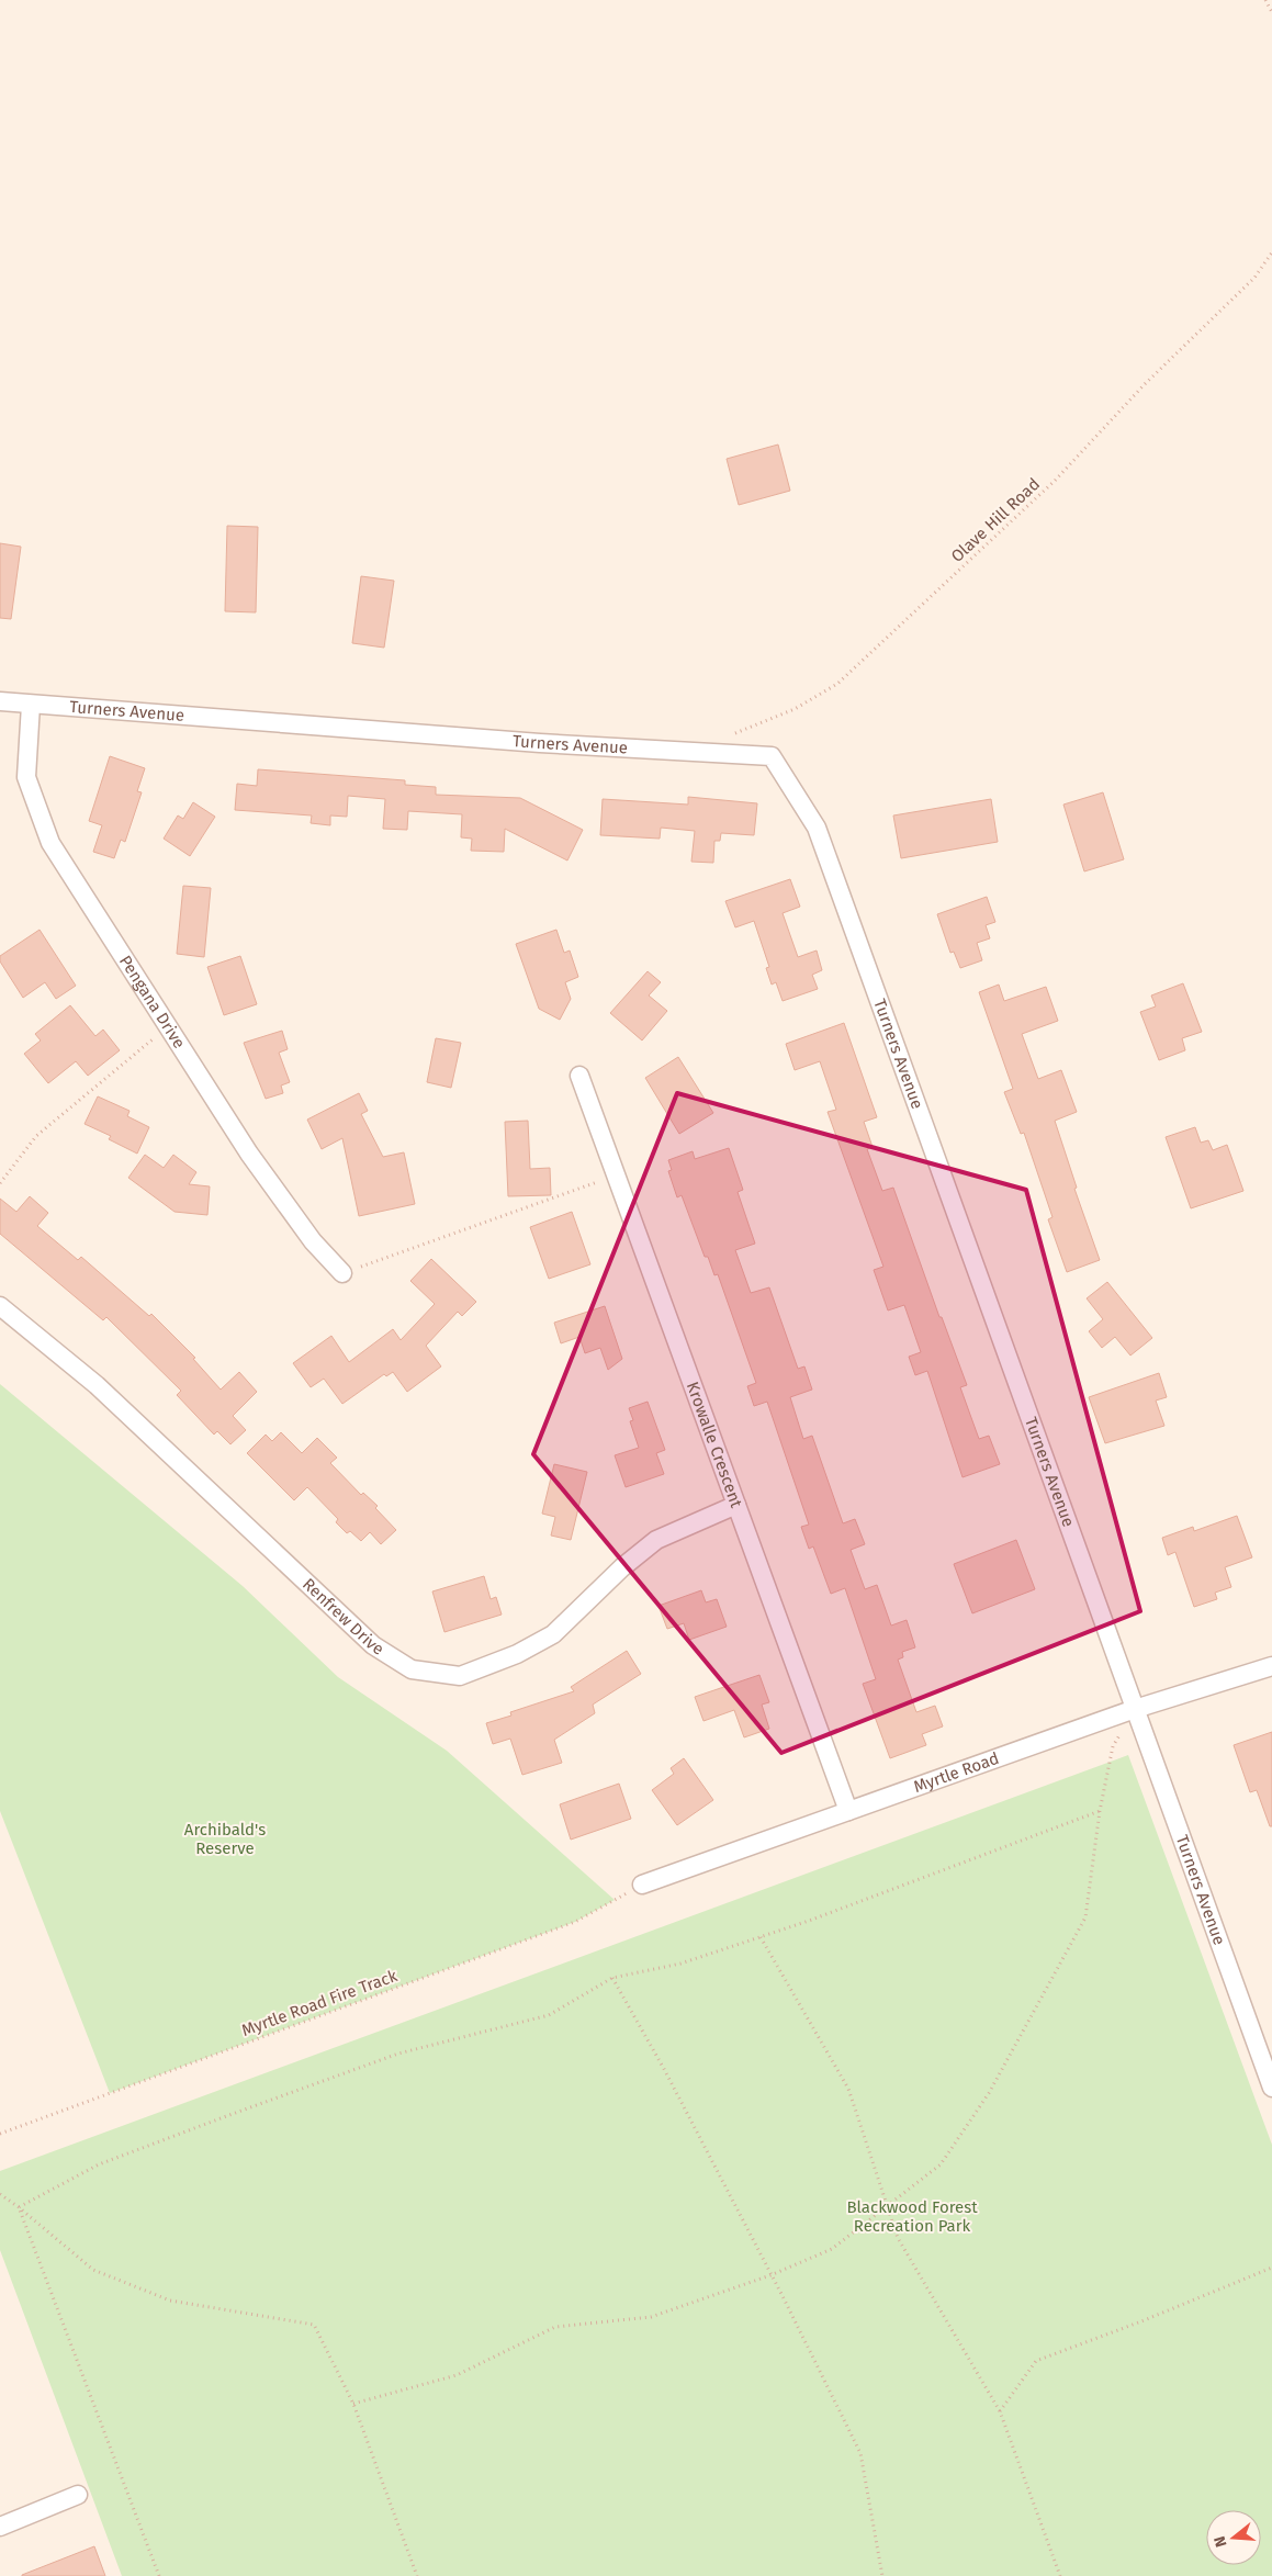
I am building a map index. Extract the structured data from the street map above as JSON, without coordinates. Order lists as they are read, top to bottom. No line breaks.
{"streets":{"street":["Turners Avenue","Pengana Drive","Krowalle Crescent","Renfrew Drive","Myrtle Road"],"path":["Olave Hill Road","Myrtle Road Fire Track"]},"crossings":[["Turners Avenue","Pengana Drive"],["Turners Avenue","Myrtle Road"],["Krowalle Crescent","Renfrew Drive"],["Krowalle Crescent","Myrtle Road"],["Myrtle Road","Myrtle Road Fire Track"]],"parks":["Archibald's Reserve","Blackwood Forest Recreation Park"],"north":"left"}
